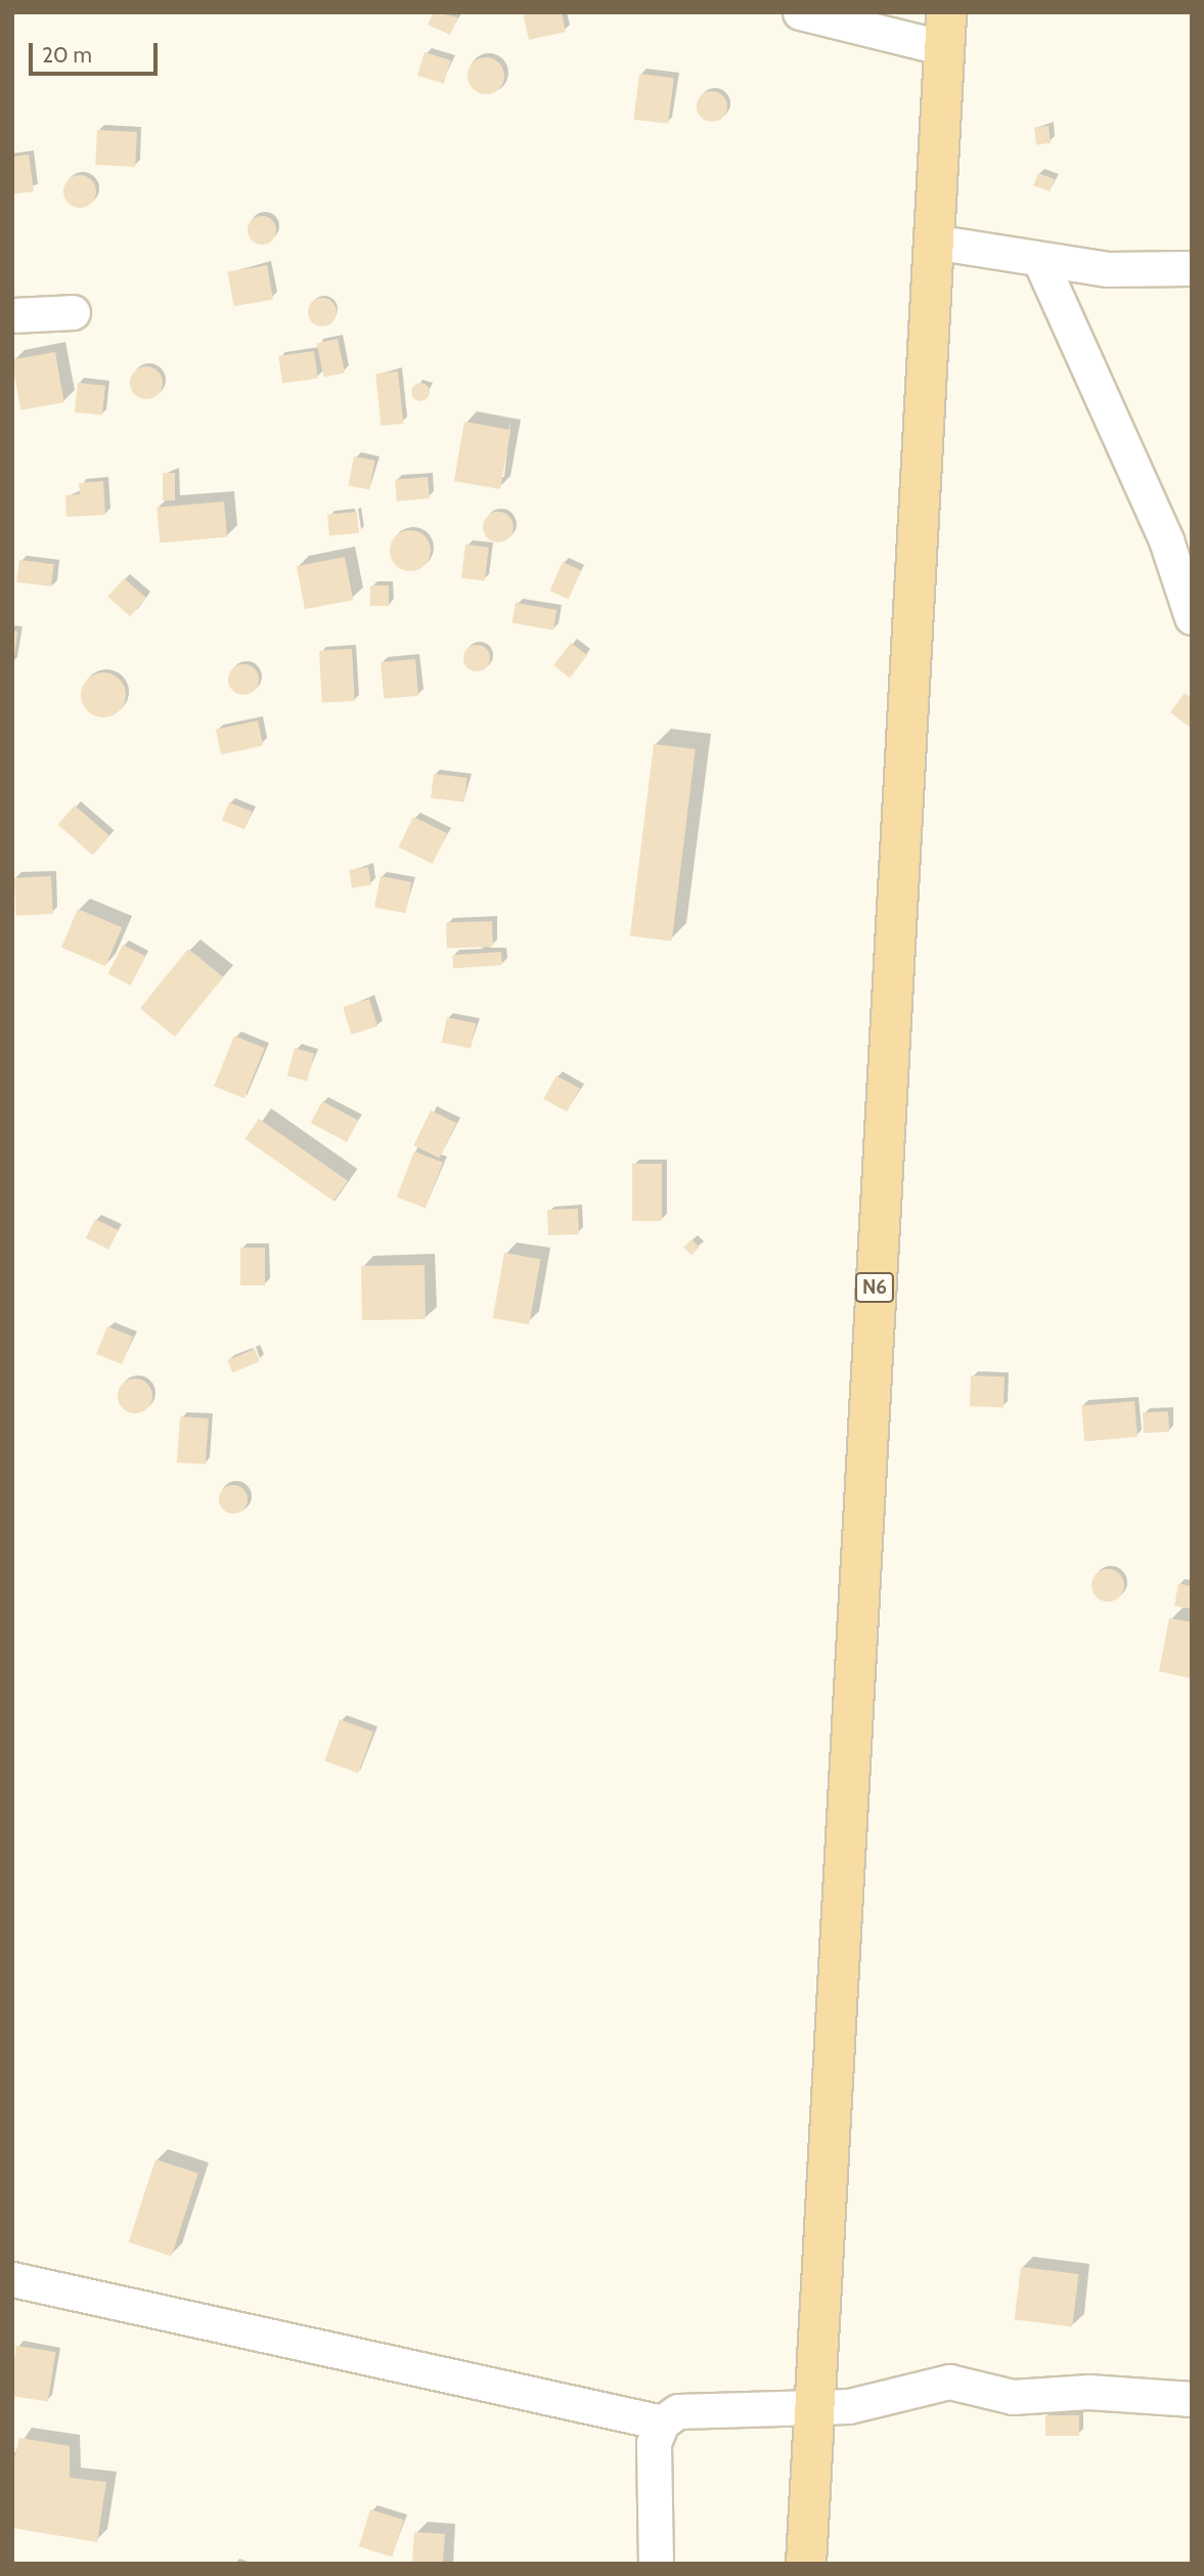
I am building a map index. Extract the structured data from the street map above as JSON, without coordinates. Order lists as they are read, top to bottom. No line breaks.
{"streets":{"highway":["N6"]},"scale_bar":"20 m"}
